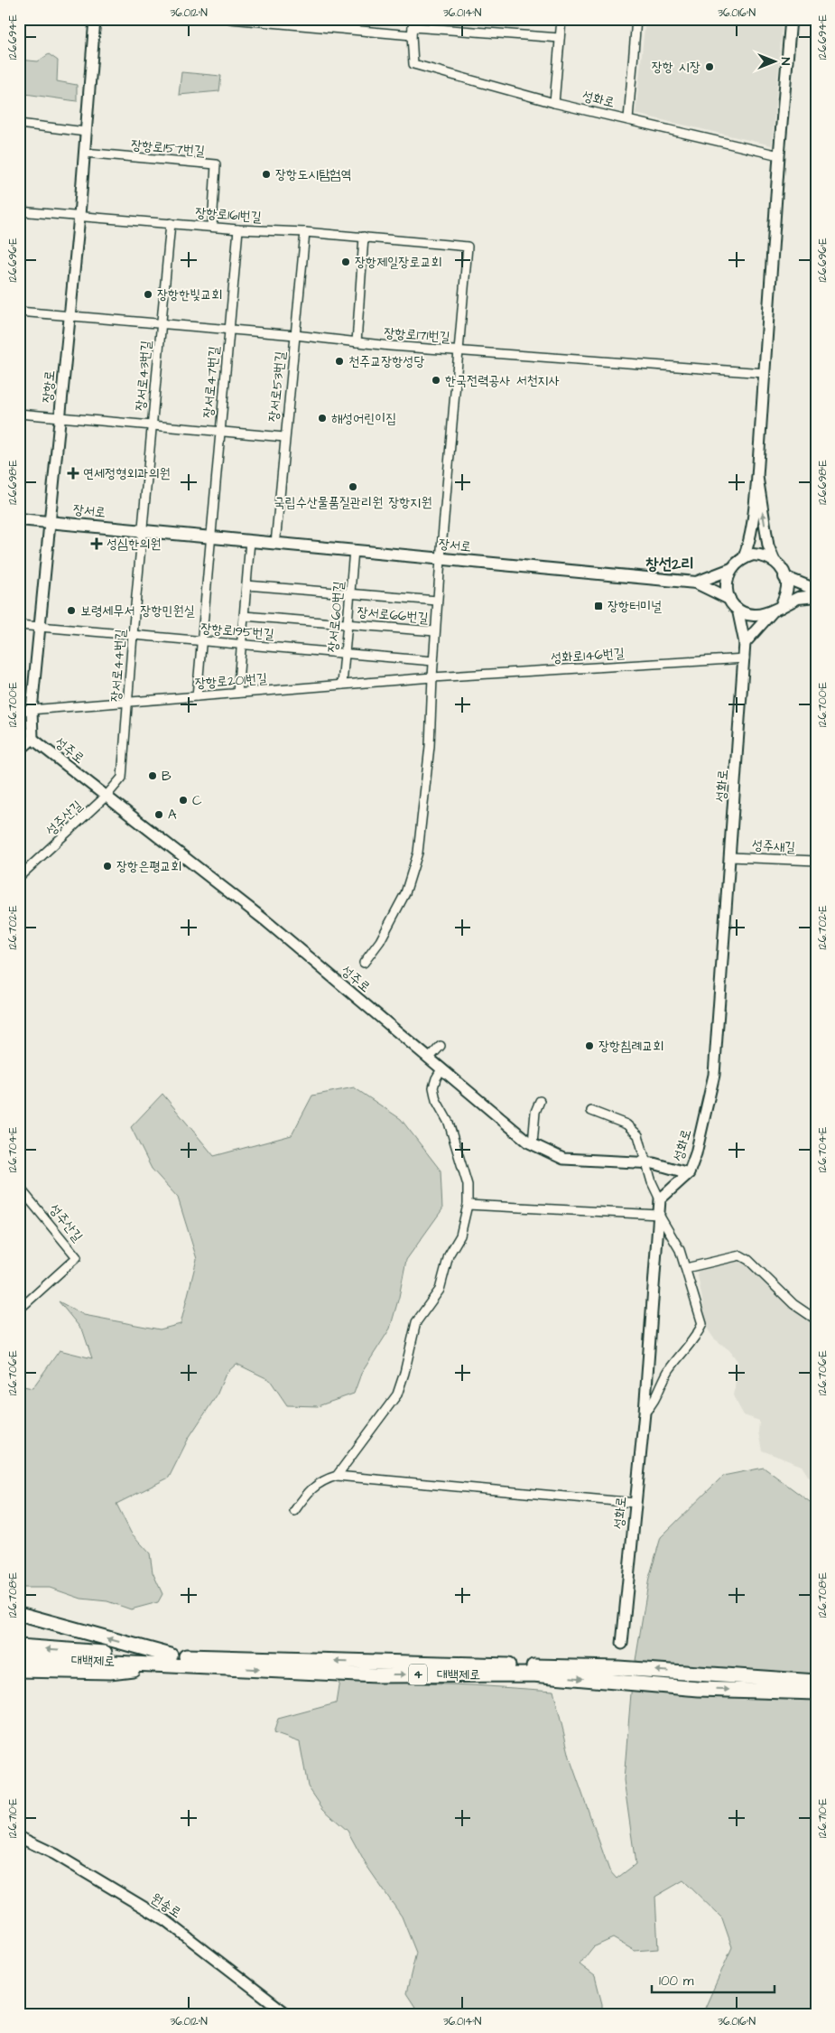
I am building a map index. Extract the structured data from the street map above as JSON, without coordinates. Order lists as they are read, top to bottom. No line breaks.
{"streets":{"highway":["대백제로","4"],"main road":["장서로"],"street":["성화로","장항로157번길","장항로161번길","장항로171번길","장서로43번길","장서로47번길","장항로","장서로53번길","장서로66번길","장서로60번길","장항로195번길","성화로146번길","장서로44번길","장항로201번길","성주로","성주산길","성주새길","원송로"]},"crossings":[["성화로","성화로146번길"],["성화로","성주로"],["성화로","성주새길"],["장항로157번길","장항로161번길"],["장항로157번길","장항로"],["장항로161번길","장항로171번길"],["장항로161번길","장서로43번길"],["장항로161번길","장서로47번길"],["장항로161번길","장항로"],["장항로161번길","장서로53번길"],["장항로171번길","장서로43번길"],["장항로171번길","장서로47번길"],["장항로171번길","장항로"],["장항로171번길","장서로53번길"],["장서로43번길","장서로"],["장서로43번길","장서로44번길"],["장서로47번길","장서로"],["장항로","장서로"],["장항로","장항로195번길"],["장항로","장항로201번길"],["장항로","성주로"],["장서로53번길","장서로"],["장서로","장서로60번길"],["장서로","장서로44번길"],["장서로66번길","장서로60번길"],["장서로60번길","장항로195번길"],["장서로60번길","장항로201번길"],["장항로195번길","장서로44번길"],["성화로146번길","장항로201번길"],["장서로44번길","장항로201번길"],["장서로44번길","성주로"],["장서로44번길","성주산길"],["성주로","성주산길"]],"districts":["창선2리"],"places":{"other":["장항 시장","장항도시탐험역","장항제일장로교회","장항한빛교회","천주교장항성당","한국전력공사 서천지사","해성어린이집","국립수산물품질관리원 장항지원","보령세무서 장항민원실","B","C","A","장항은평교회","장항침례교회"],"health":["연세정형외과의원","성심한의원"],"transit":["장항터미널"]},"scale_bar":"100 m","north":"right","coordinates":["36.012°N","36.014°N","36.016°N","126.694°E","126.696°E","126.698°E","126.700°E","126.702°E","126.704°E","126.706°E","126.708°E","126.710°E"]}
